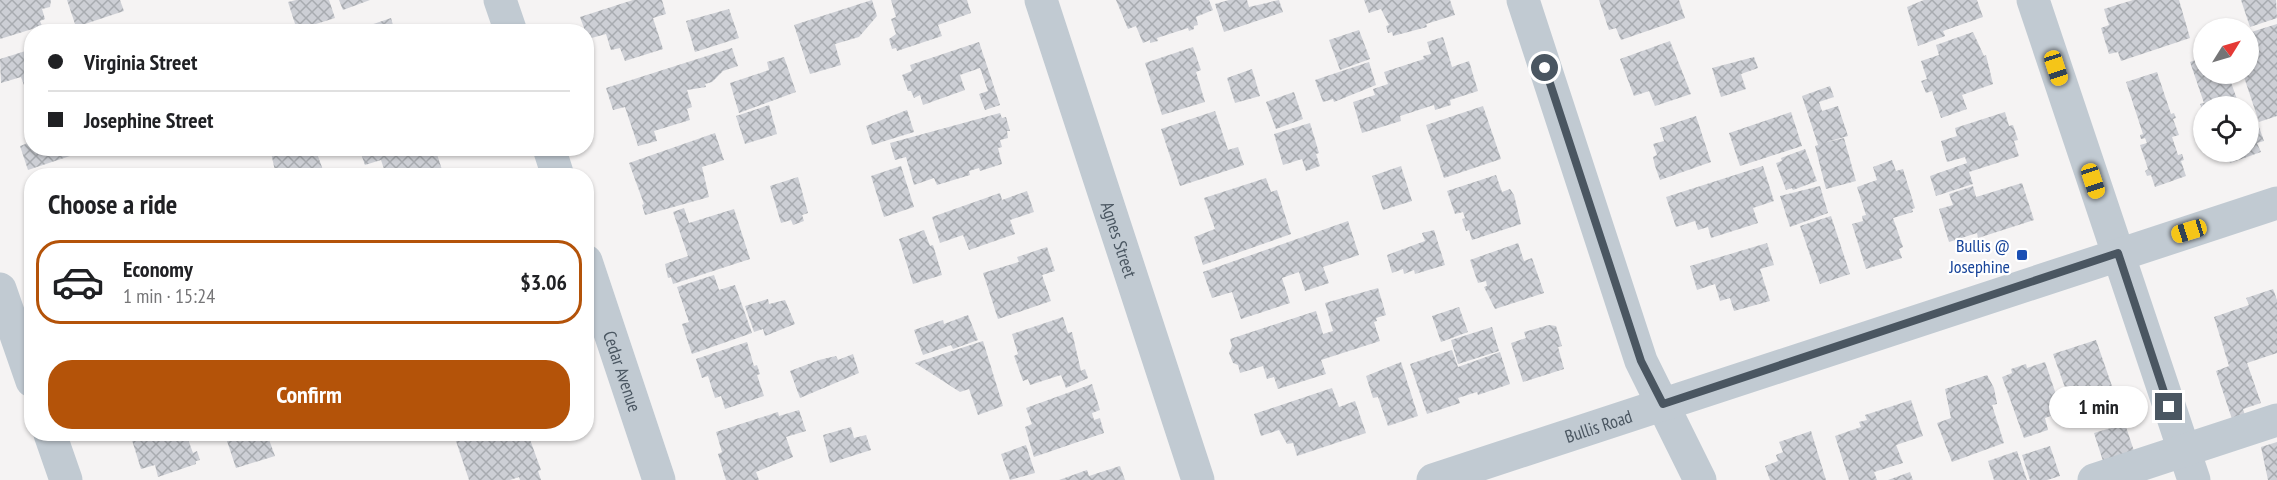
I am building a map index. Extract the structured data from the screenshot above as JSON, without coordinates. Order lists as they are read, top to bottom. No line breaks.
{"streets":{"street":["Agnes Street","Cedar Avenue","Bullis Road"]},"places":{"transit":["Bullis @ Josephine"]},"north":"top right","page":{"banner":["Virginia Street","Josephine Street"],"heading":"Choose a ride","list":[{"name":"Economy","note":"1 min · 15:24","value":"$3.06"}],"buttons":"Confirm","bubble":"1 min"}}
